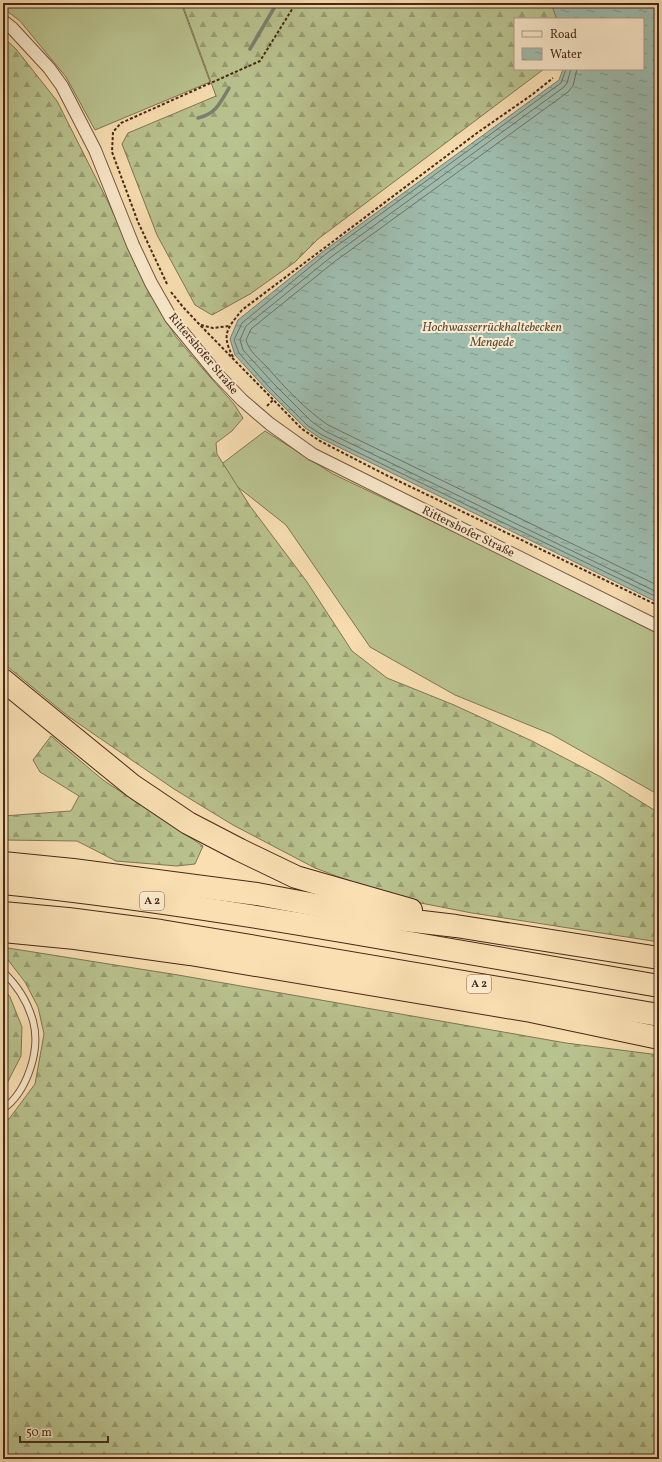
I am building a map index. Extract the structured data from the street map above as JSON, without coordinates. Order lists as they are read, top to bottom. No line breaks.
{"streets":{"highway":["A 2"],"street":["Rittershofer Straße"]},"water":["Hochwasserrückhaltebecken Mengede"],"legend":["Road","Water"],"scale_bar":"50 m"}
